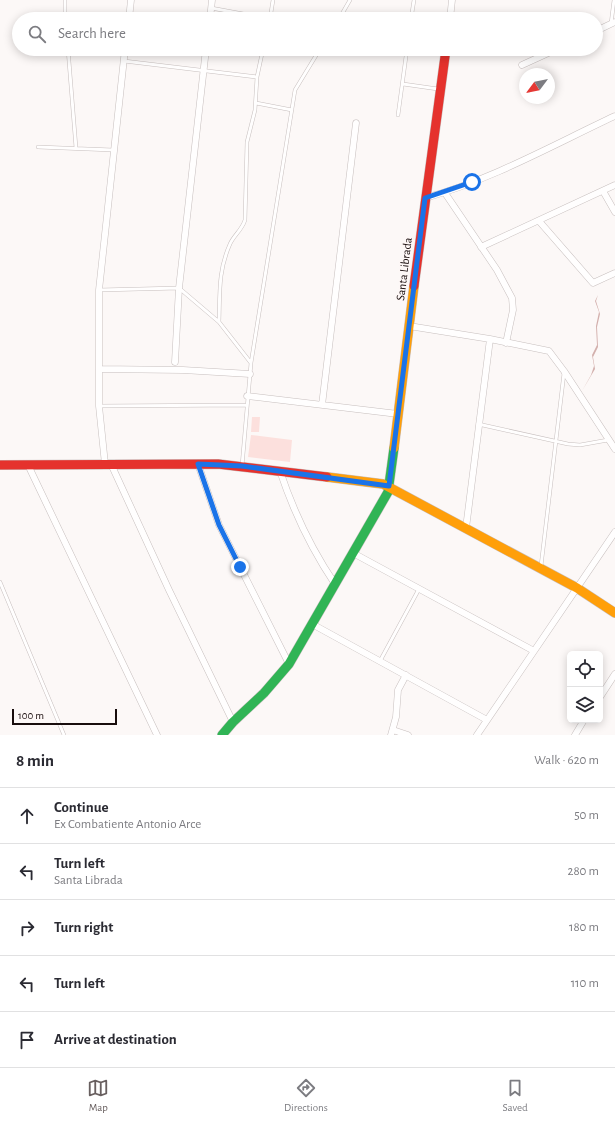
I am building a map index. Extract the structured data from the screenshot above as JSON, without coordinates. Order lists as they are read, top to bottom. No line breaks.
{"streets":{"street":["Santa Librada"]},"scale_bar":"100 m","north":"bottom left","page":{"search":"Search here","scale":"100 m","heading":["8 min","Walk · 620 m"],"list":[["Continue","Ex Combatiente Antonio Arce","50 m"],["Turn left","Santa Librada","280 m"],["Turn right","180 m"],["Turn left","110 m"],"Arrive at destination"],"nav":["Map","Directions","Saved"]}}
